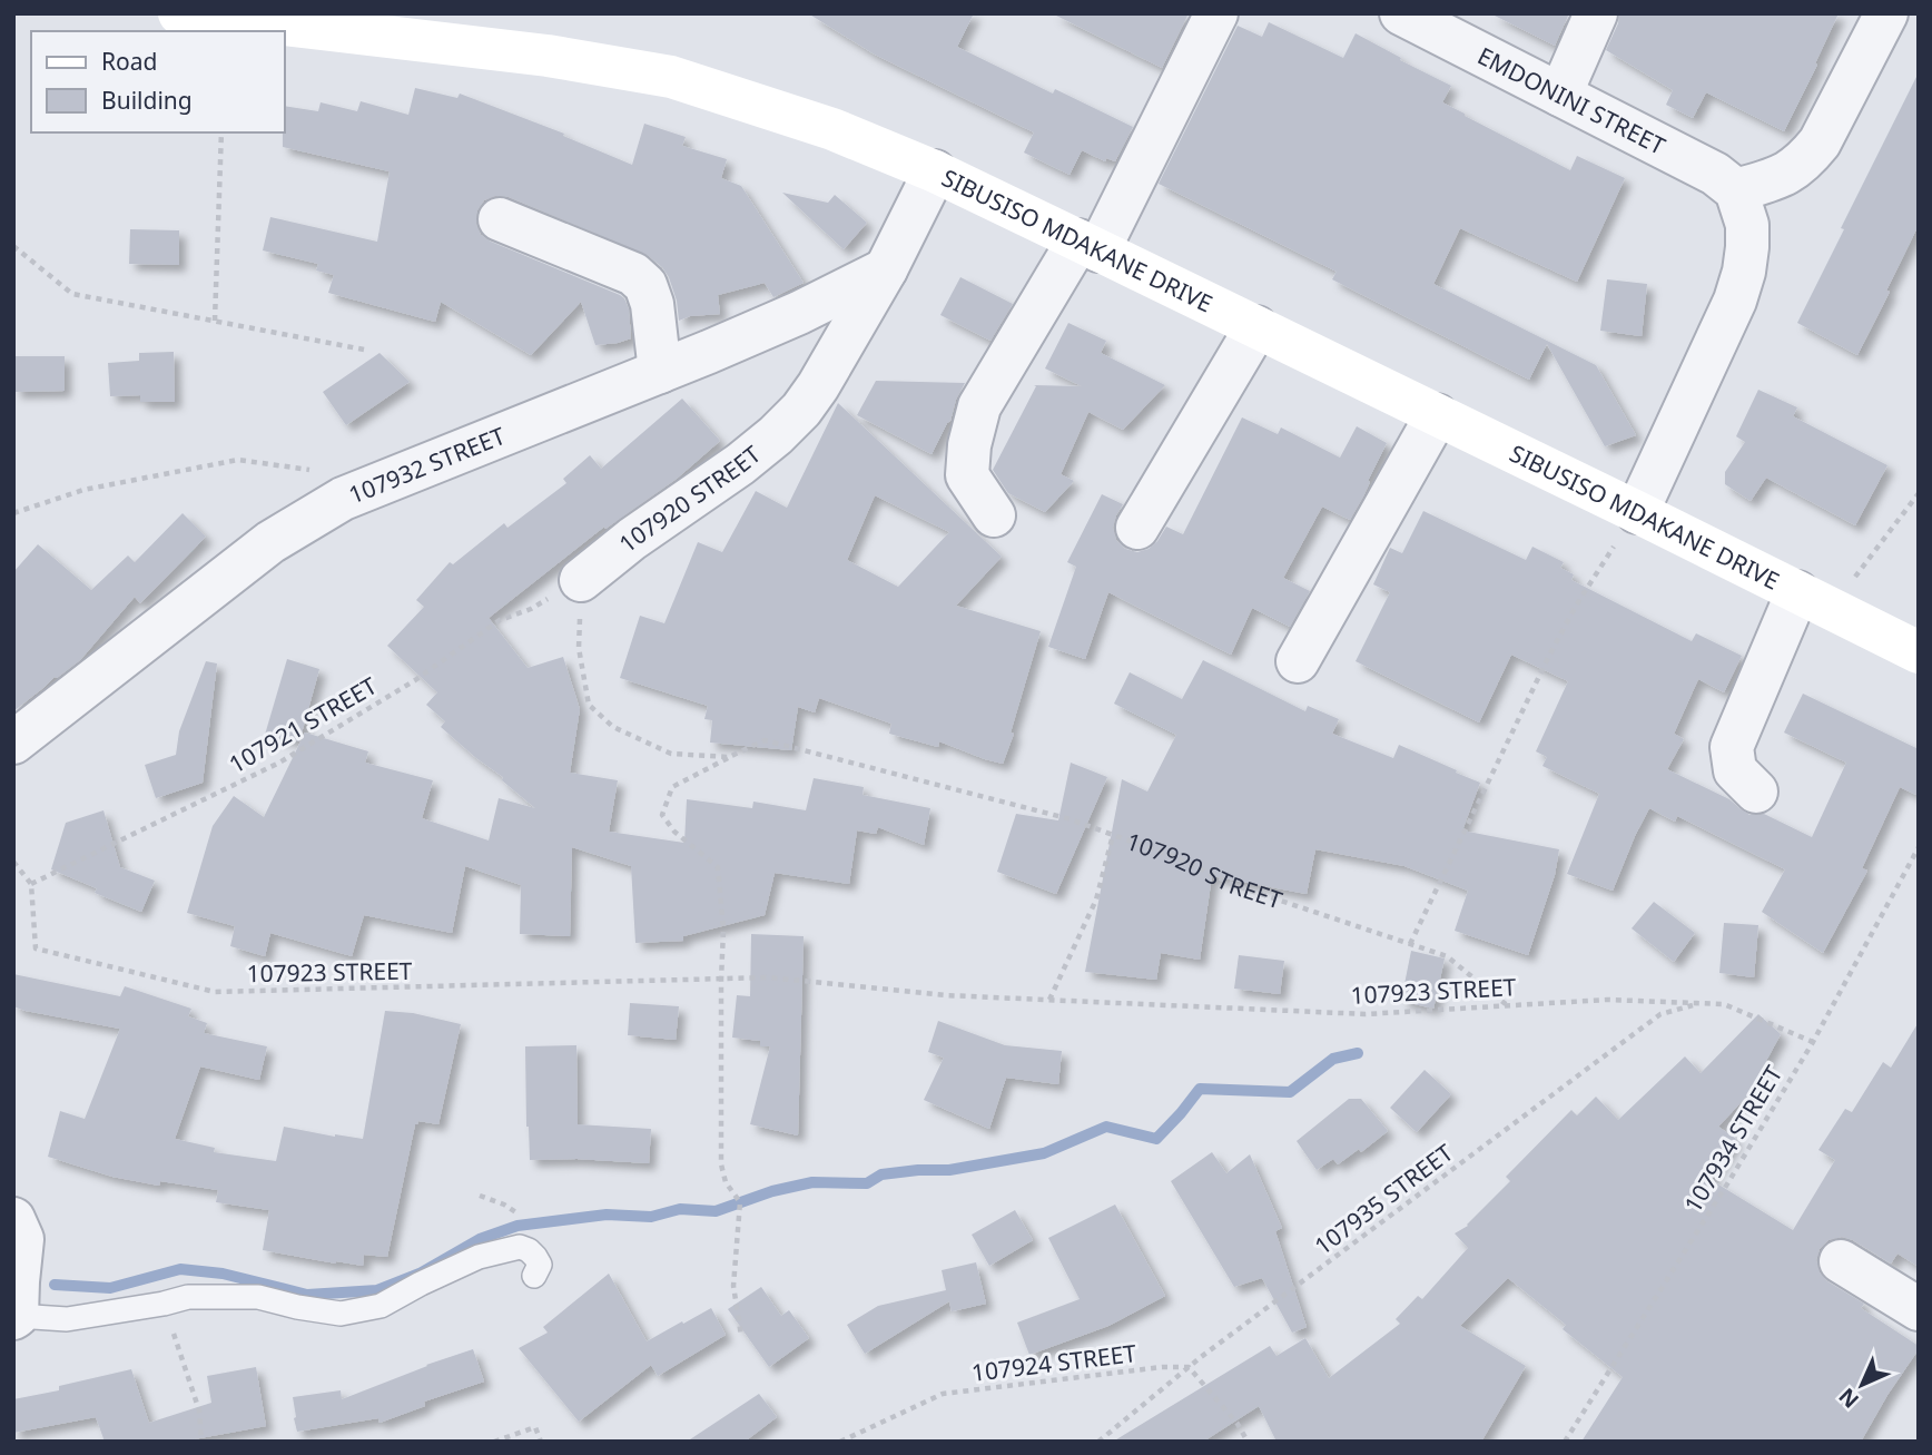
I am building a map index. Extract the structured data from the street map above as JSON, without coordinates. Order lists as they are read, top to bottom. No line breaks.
{"streets":{"street":["EMDONINI STREET","SIBUSISO MDAKANE DRIVE","107932 STREET","107920 STREET"],"path":["107921 STREET","107923 STREET","107934 STREET","107935 STREET","107924 STREET"]},"crossings":[["SIBUSISO MDAKANE DRIVE","107920 STREET"],["107932 STREET","107920 STREET"],["107920 STREET","107921 STREET"],["107920 STREET","107923 STREET"],["107921 STREET","107923 STREET"],["107923 STREET","107934 STREET"],["107923 STREET","107935 STREET"],["107935 STREET","107924 STREET"]],"legend":["Road","Building"],"north":"bottom left"}
